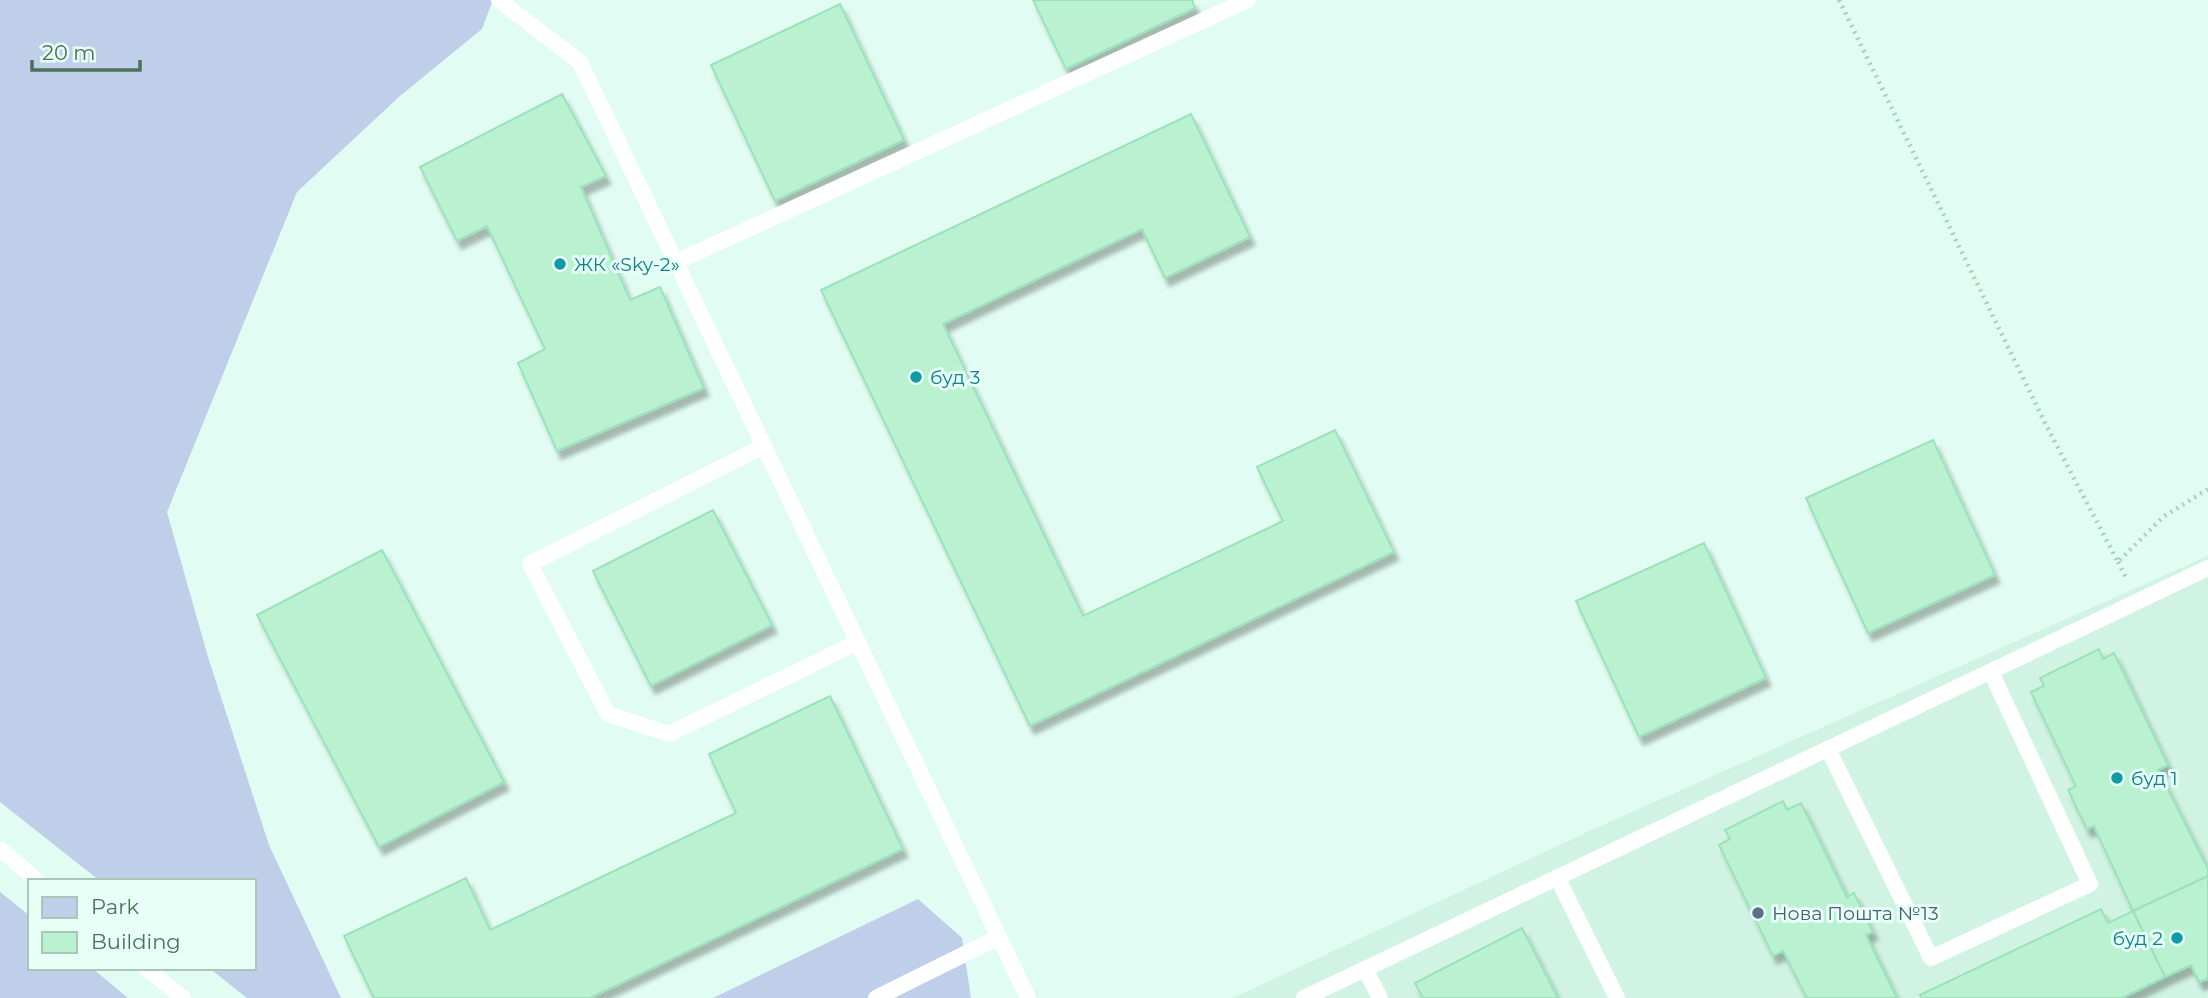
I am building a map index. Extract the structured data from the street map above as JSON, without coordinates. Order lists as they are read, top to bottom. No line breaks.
{"places":["ЖК «Sky-2»","буд 3","буд 1","Нова Пошта №13","буд 2"],"legend":["Park","Building"],"scale_bar":"20 m"}
